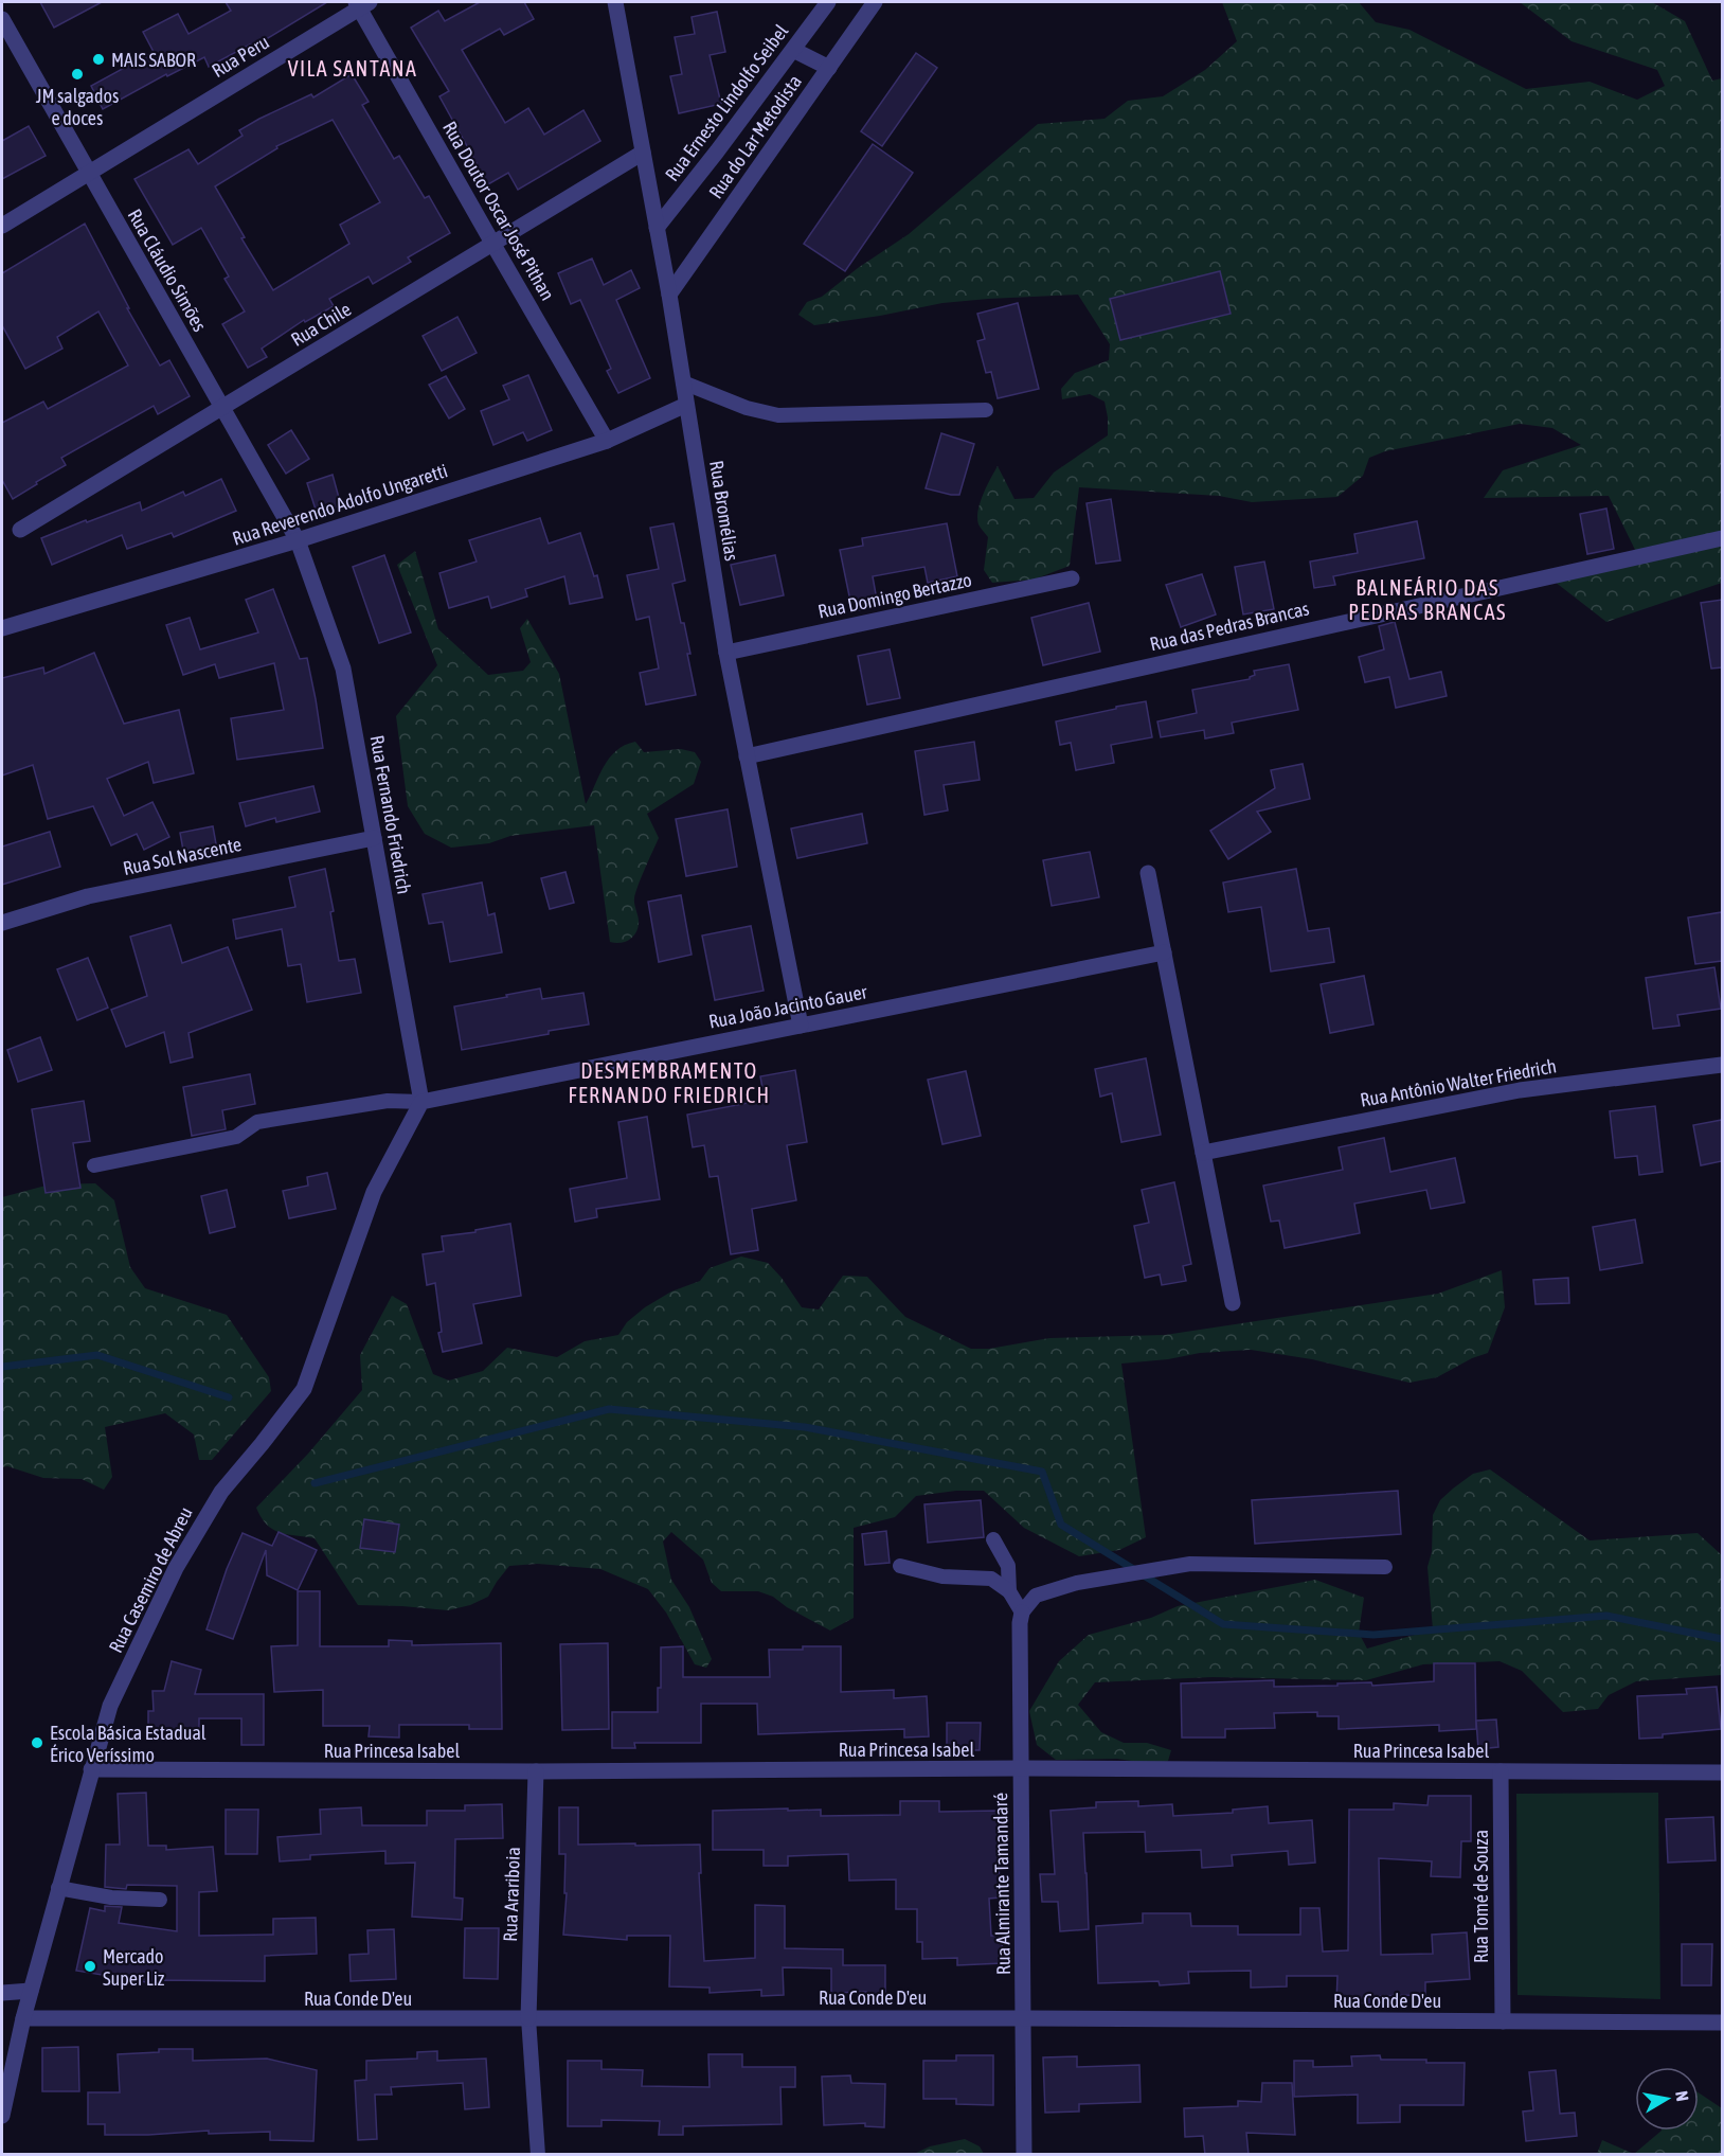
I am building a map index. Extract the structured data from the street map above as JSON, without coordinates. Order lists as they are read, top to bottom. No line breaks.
{"streets":{"street":["Rua Peru","Rua Ernesto Lindolfo Seibel","Rua do Lar Metodista","Rua Doutor Oscar José Pithan","Rua Cláudio Simões","Rua Chile","Rua Reverendo Adolfo Ungaretti","Rua Bromélias","Rua Domingo Bertazzo","Rua das Pedras Brancas","Rua Fernando Friedrich","Rua Sol Nascente","Rua João Jacinto Gauer","Rua Antônio Walter Friedrich","Rua Casemiro de Abreu","Rua Princesa Isabel","Rua Almirante Tamandaré","Rua Arariboia","Rua Tomé de Souza","Rua Conde D'eu"]},"crossings":[["Rua Peru","Rua Doutor Oscar José Pithan"],["Rua Peru","Rua Cláudio Simões"],["Rua Ernesto Lindolfo Seibel","Rua Bromélias"],["Rua do Lar Metodista","Rua Bromélias"],["Rua Doutor Oscar José Pithan","Rua Chile"],["Rua Doutor Oscar José Pithan","Rua Reverendo Adolfo Ungaretti"],["Rua Cláudio Simões","Rua Chile"],["Rua Cláudio Simões","Rua Reverendo Adolfo Ungaretti"],["Rua Cláudio Simões","Rua Fernando Friedrich"],["Rua Chile","Rua Bromélias"],["Rua Reverendo Adolfo Ungaretti","Rua Bromélias"],["Rua Reverendo Adolfo Ungaretti","Rua Fernando Friedrich"],["Rua Bromélias","Rua Domingo Bertazzo"],["Rua Bromélias","Rua das Pedras Brancas"],["Rua Bromélias","Rua João Jacinto Gauer"],["Rua Fernando Friedrich","Rua Sol Nascente"],["Rua Fernando Friedrich","Rua João Jacinto Gauer"],["Rua Fernando Friedrich","Rua Casemiro de Abreu"],["Rua João Jacinto Gauer","Rua Casemiro de Abreu"],["Rua Casemiro de Abreu","Rua Princesa Isabel"],["Rua Casemiro de Abreu","Rua Conde D'eu"],["Rua Princesa Isabel","Rua Almirante Tamandaré"],["Rua Princesa Isabel","Rua Arariboia"],["Rua Princesa Isabel","Rua Tomé de Souza"],["Rua Almirante Tamandaré","Rua Conde D'eu"],["Rua Arariboia","Rua Conde D'eu"],["Rua Tomé de Souza","Rua Conde D'eu"]],"districts":["VILA SANTANA","BALNEÁRIO DAS PEDRAS BRANCAS","DESMEMBRAMENTO FERNANDO FRIEDRICH"],"places":["MAIS SABOR","JM salgados e doces","Escola Básica Estadual Érico Veríssimo","Mercado Super Liz"],"north":"right"}
